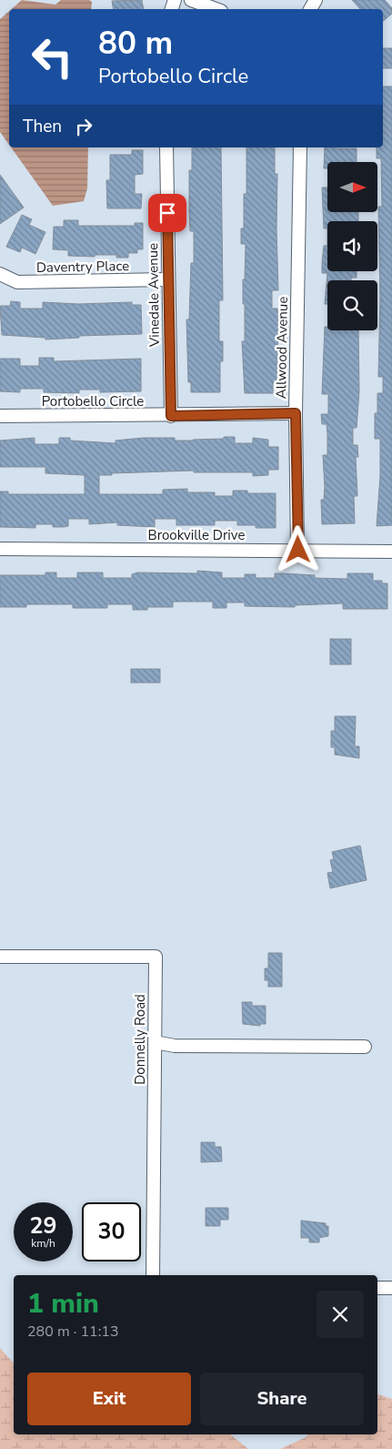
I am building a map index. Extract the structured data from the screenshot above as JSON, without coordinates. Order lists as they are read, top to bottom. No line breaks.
{"streets":{"street":["Daventry Place","Vinedale Avenue","Allwood Avenue","Portobello Circle","Brookville Drive","Donnelly Road"]},"crossings":[["Daventry Place","Vinedale Avenue"],["Vinedale Avenue","Portobello Circle"],["Allwood Avenue","Portobello Circle"],["Allwood Avenue","Brookville Drive"]],"north":"right","page":{"turn":["80 m","Portobello Circle"],"then":"Then","speed":"29 km/h","limit":"30","heading":["1 min","280 m · 11:13"],"buttons":["Exit","Share"]}}
